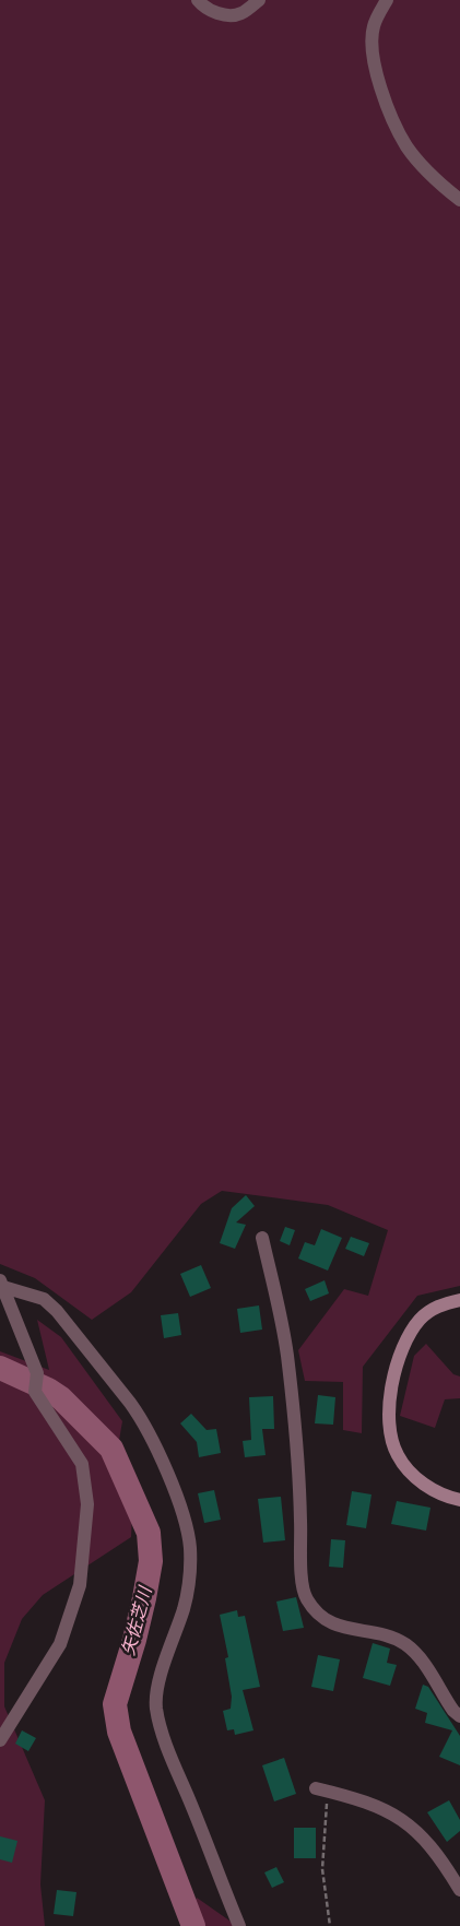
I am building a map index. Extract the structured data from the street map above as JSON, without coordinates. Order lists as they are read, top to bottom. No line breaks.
{"water":["矢佐芝川"]}
